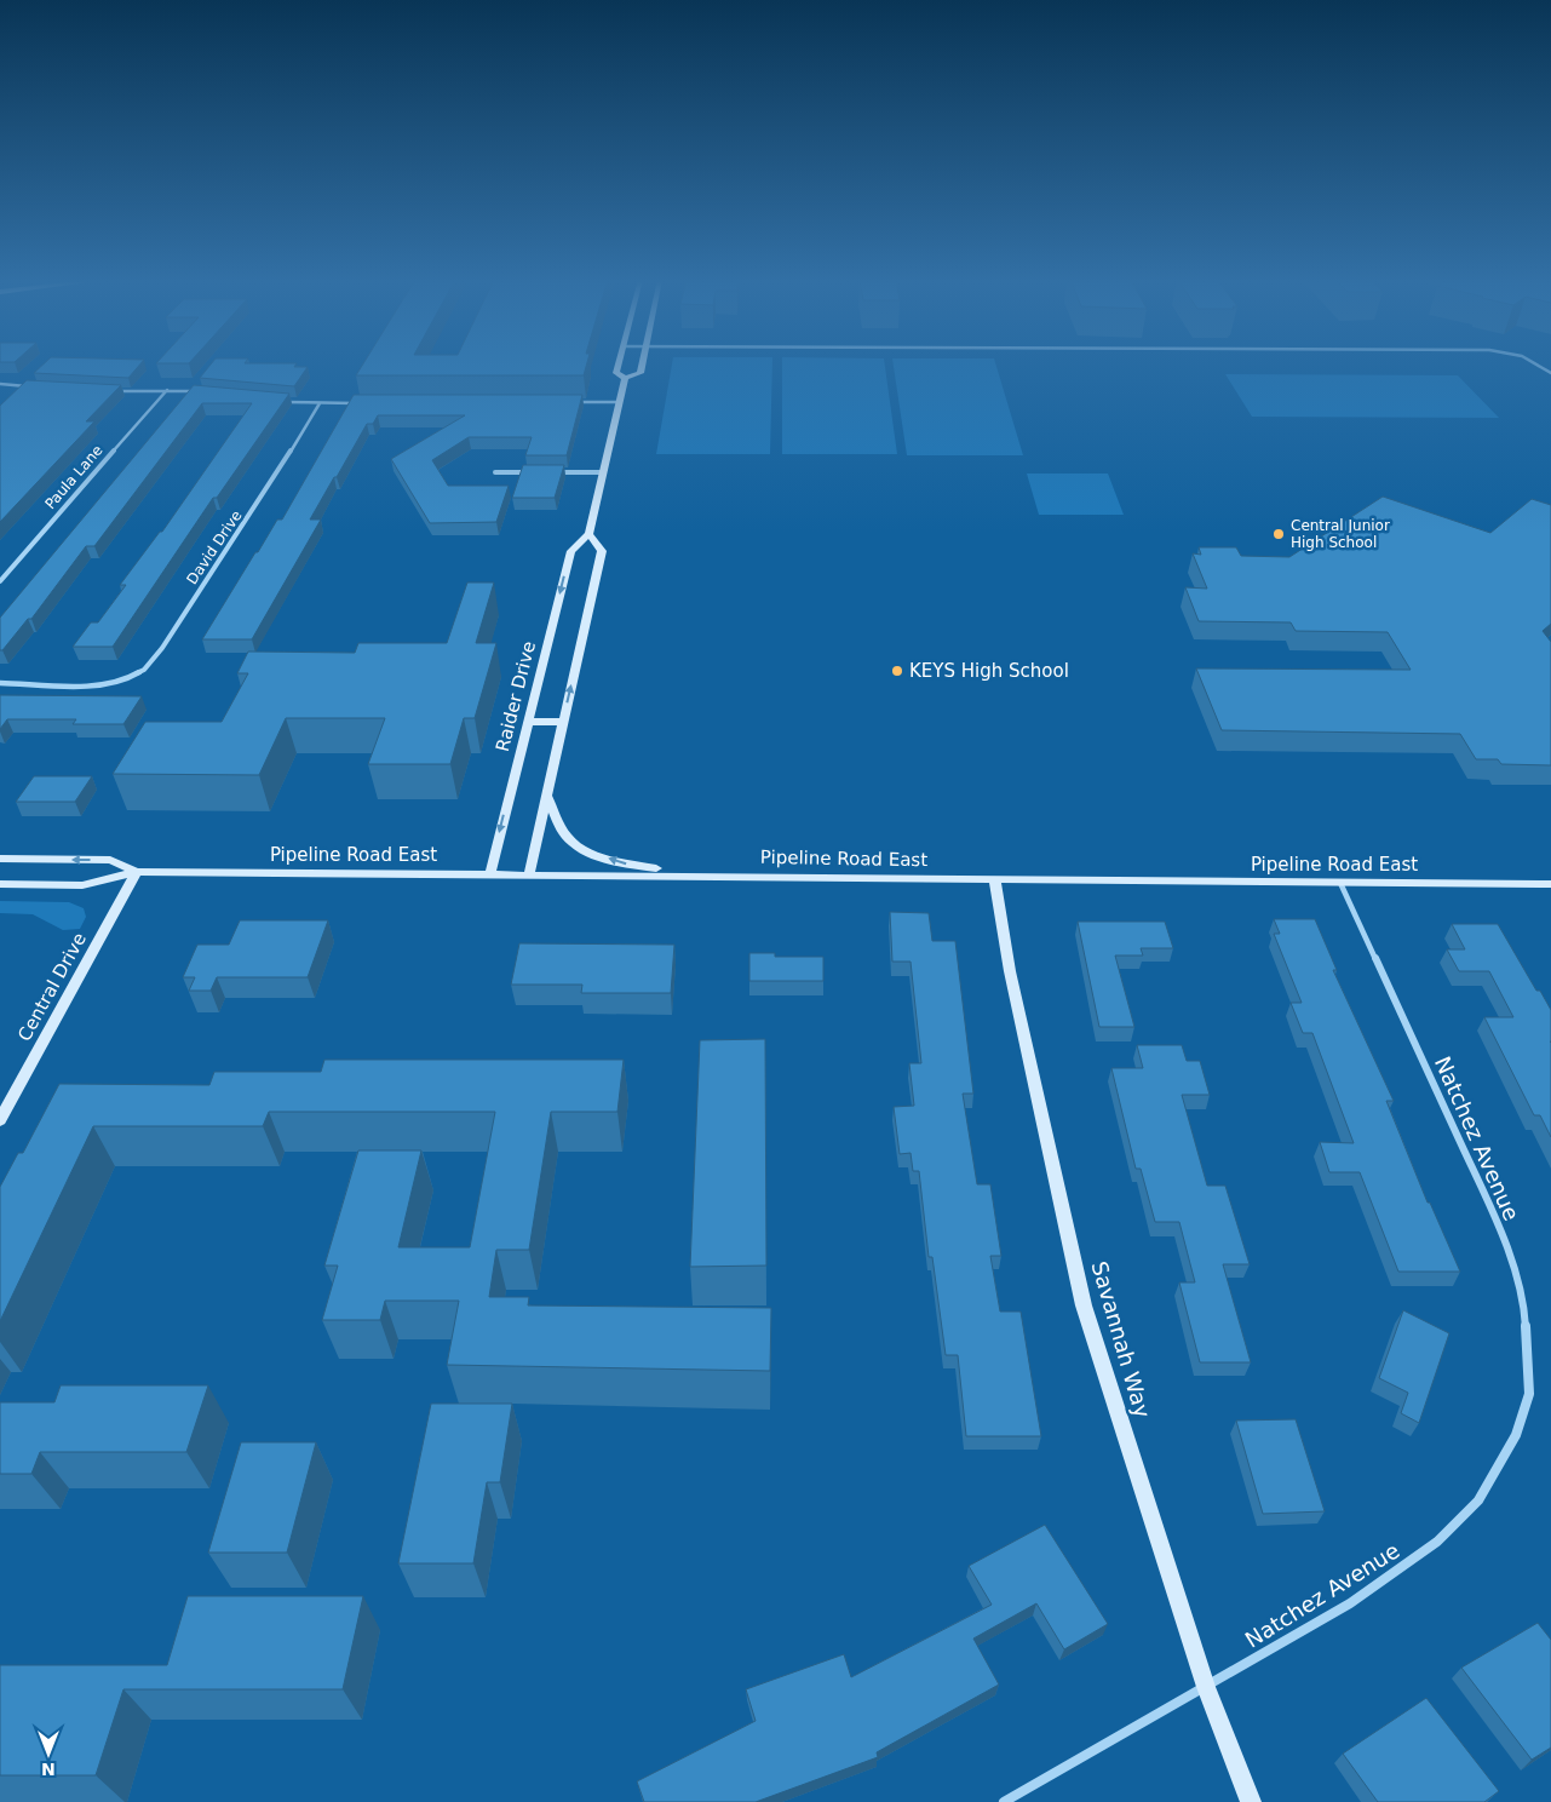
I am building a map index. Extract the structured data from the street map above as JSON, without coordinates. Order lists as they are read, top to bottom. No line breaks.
{"streets":{"main road":["Raider Drive","Pipeline Road East","Central Drive","Savannah Way"],"street":["Paula Lane","David Drive","Natchez Avenue"]},"crossings":[["Raider Drive","Pipeline Road East"],["Pipeline Road East","Central Drive"],["Pipeline Road East","Natchez Avenue"],["Pipeline Road East","Savannah Way"],["Natchez Avenue","Savannah Way"]],"places":["Central Junior High School","KEYS High School"],"north":"bottom"}
